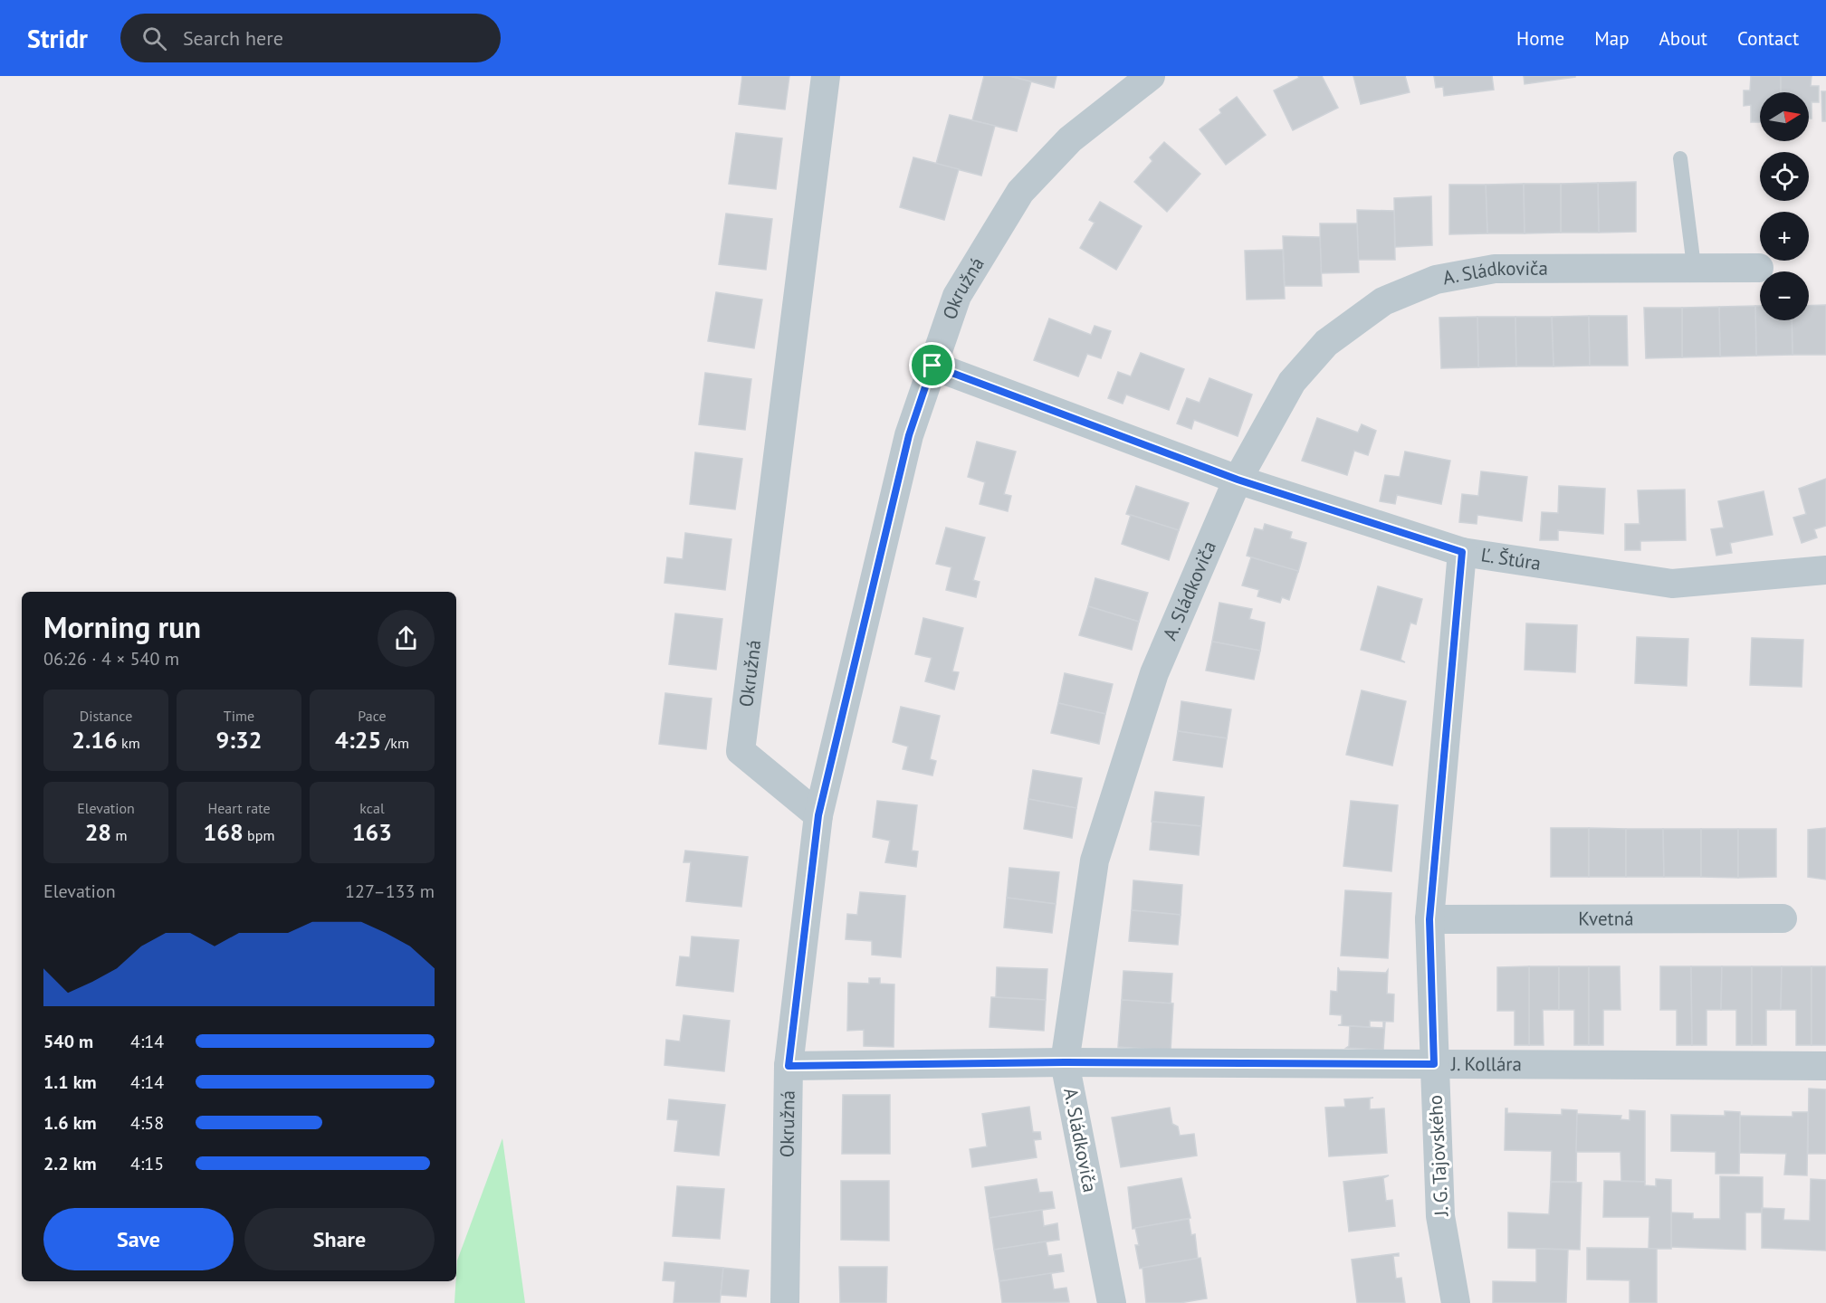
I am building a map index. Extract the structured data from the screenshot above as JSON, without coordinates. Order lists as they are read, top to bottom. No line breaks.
{"streets":{"street":["A. Sládkoviča","Okružná","Ľ. Štúra","Kvetná","J. Kollára","J. G. Tajovského"]},"crossings":[["A. Sládkoviča","Ľ. Štúra"],["A. Sládkoviča","J. Kollára"],["Okružná","Ľ. Štúra"],["Okružná","J. Kollára"],["Ľ. Štúra","J. G. Tajovského"],["Kvetná","J. G. Tajovského"],["J. Kollára","J. G. Tajovského"]],"north":"right","page":{"header":"Stridr","search":"Search here","nav":["Home","Map","About","Contact"],"map_buttons":["+","−"],"heading":["Morning run","06:26 · 4 × 540 m"],"stats":[["Distance","2.16 km"],["Time","9:32"],["Pace","4:25 /km"],["Elevation","28 m"],["Heart rate","168 bpm"],["kcal","163"]],"chart":["Elevation","127–133 m"],"list":[{"name":"540 m","note":"4:14"},{"name":"1.1 km","note":"4:14"},{"name":"1.6 km","note":"4:58"},{"name":"2.2 km","note":"4:15"}],"buttons":["Save","Share"]}}
